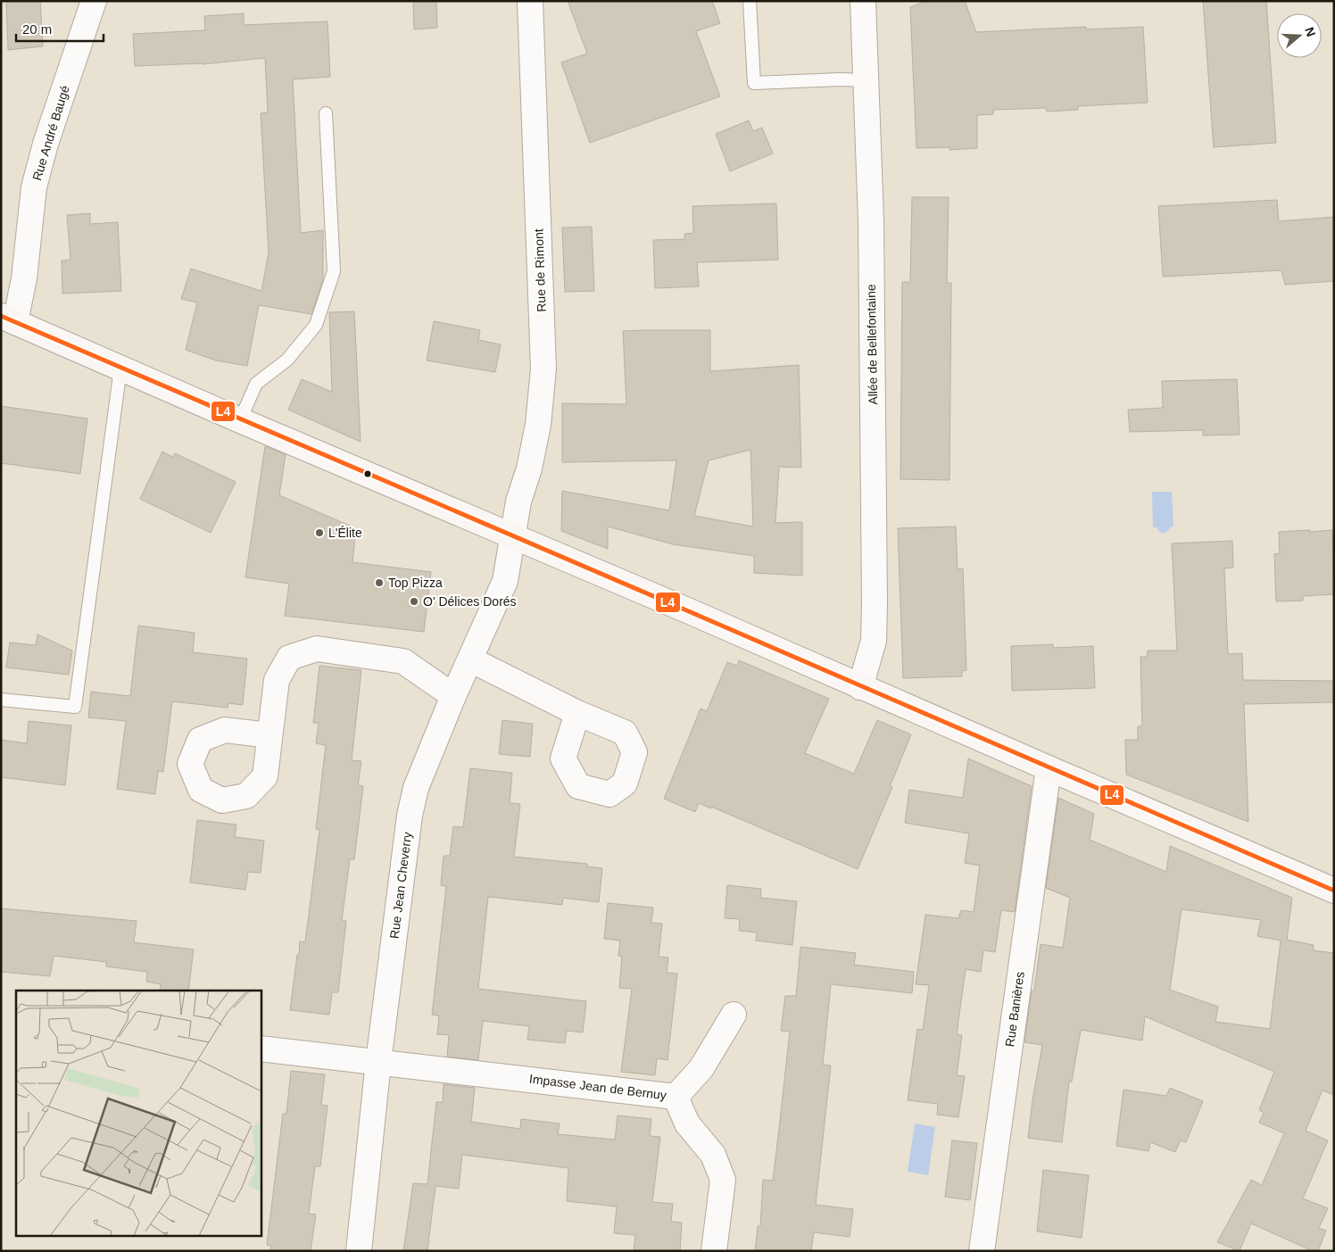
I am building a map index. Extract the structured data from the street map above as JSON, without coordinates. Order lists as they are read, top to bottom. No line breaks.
{"streets":{"street":["Rue André Baugé","Rue de Rimont","Allée de Bellefontaine","Rue Jean Cheverry","Rue Banières","Impasse Jean de Bernuy"]},"crossings":[["Rue de Rimont","Rue Jean Cheverry"],["Rue Jean Cheverry","Impasse Jean de Bernuy"]],"places":["L'Élite","Top Pizza","O' Délices Dorés"],"lines":["transit line L4"],"scale_bar":"20 m","north":"right"}
